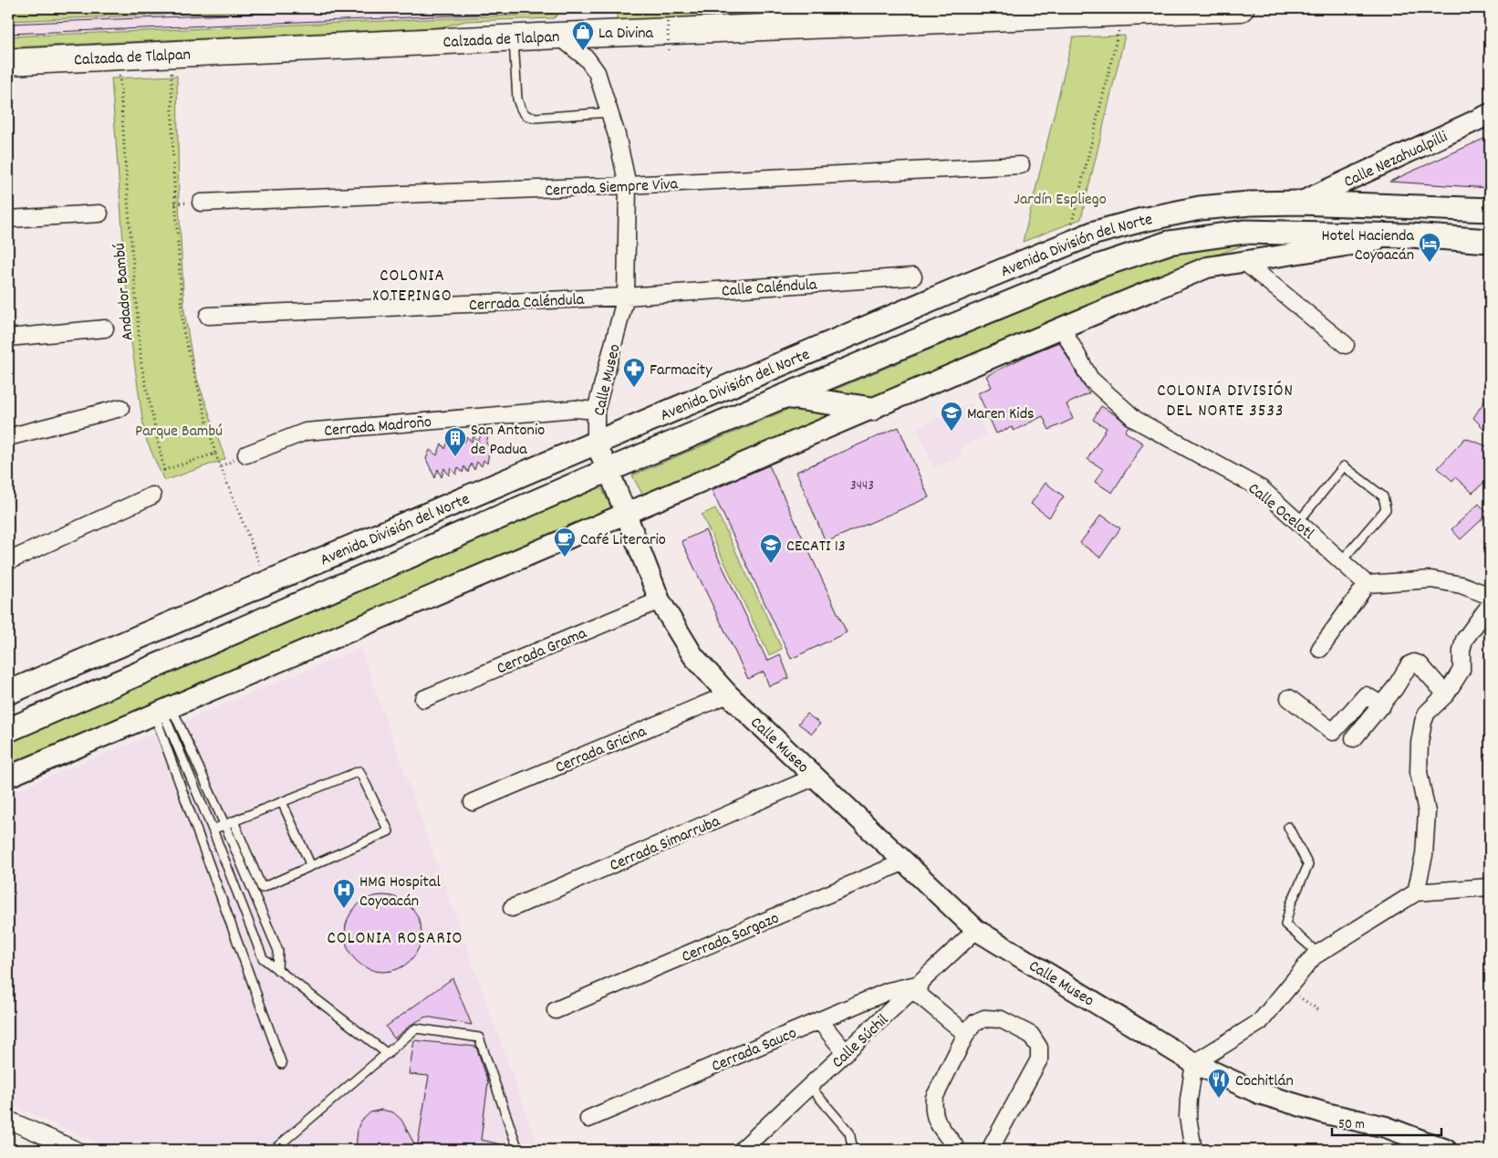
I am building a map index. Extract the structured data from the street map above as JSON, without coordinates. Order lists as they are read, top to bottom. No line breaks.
{"streets":{"highway":["Calzada de Tlalpan"],"main road":["Avenida División del Norte"],"street":["Calle Nezahualpilli","Cerrada Siempre Viva","Calle Caléndula","Cerrada Caléndula","Calle Museo","Cerrada Madroño","Calle Ocelotl","Cerrada Grama","Cerrada Gricina","Cerrada Simarruba","Cerrada Sargazo","Calle Súchil","Cerrada Sauco"],"path":["Andador Bambú"]},"crossings":[["Calzada de Tlalpan","Andador Bambú"],["Calzada de Tlalpan","Calle Museo"],["Calle Nezahualpilli","Avenida División del Norte"],["Cerrada Siempre Viva","Calle Museo"],["Avenida División del Norte","Calle Museo"],["Avenida División del Norte","Calle Ocelotl"],["Calle Caléndula","Cerrada Caléndula"],["Calle Caléndula","Calle Museo"],["Cerrada Caléndula","Calle Museo"],["Calle Museo","Cerrada Madroño"],["Calle Museo","Cerrada Grama"],["Calle Museo","Cerrada Gricina"],["Calle Museo","Cerrada Simarruba"],["Calle Museo","Cerrada Sargazo"],["Calle Museo","Calle Súchil"],["Calle Súchil","Cerrada Sauco"]],"districts":["COLONIA XOTEPINGO","COLONIA DIVISIÓN DEL NORTE 3533","COLONIA ROSARIO"],"parks":["Jardín Espliego","Parque Bambú"],"places":{"shop":["La Divina"],"hotel":["Hotel Hacienda Coyoacán"],"pharmacy":["Farmacity"],"school or university":["Maren Kids","CECATI 13"],"building":["San Antonio de Padua"],"cafe":["Café Literario"],"hospital":["HMG Hospital Coyoacán"],"restaurant":["Cochitlán"]},"house_numbers":["3443"],"scale_bar":"50 m"}
